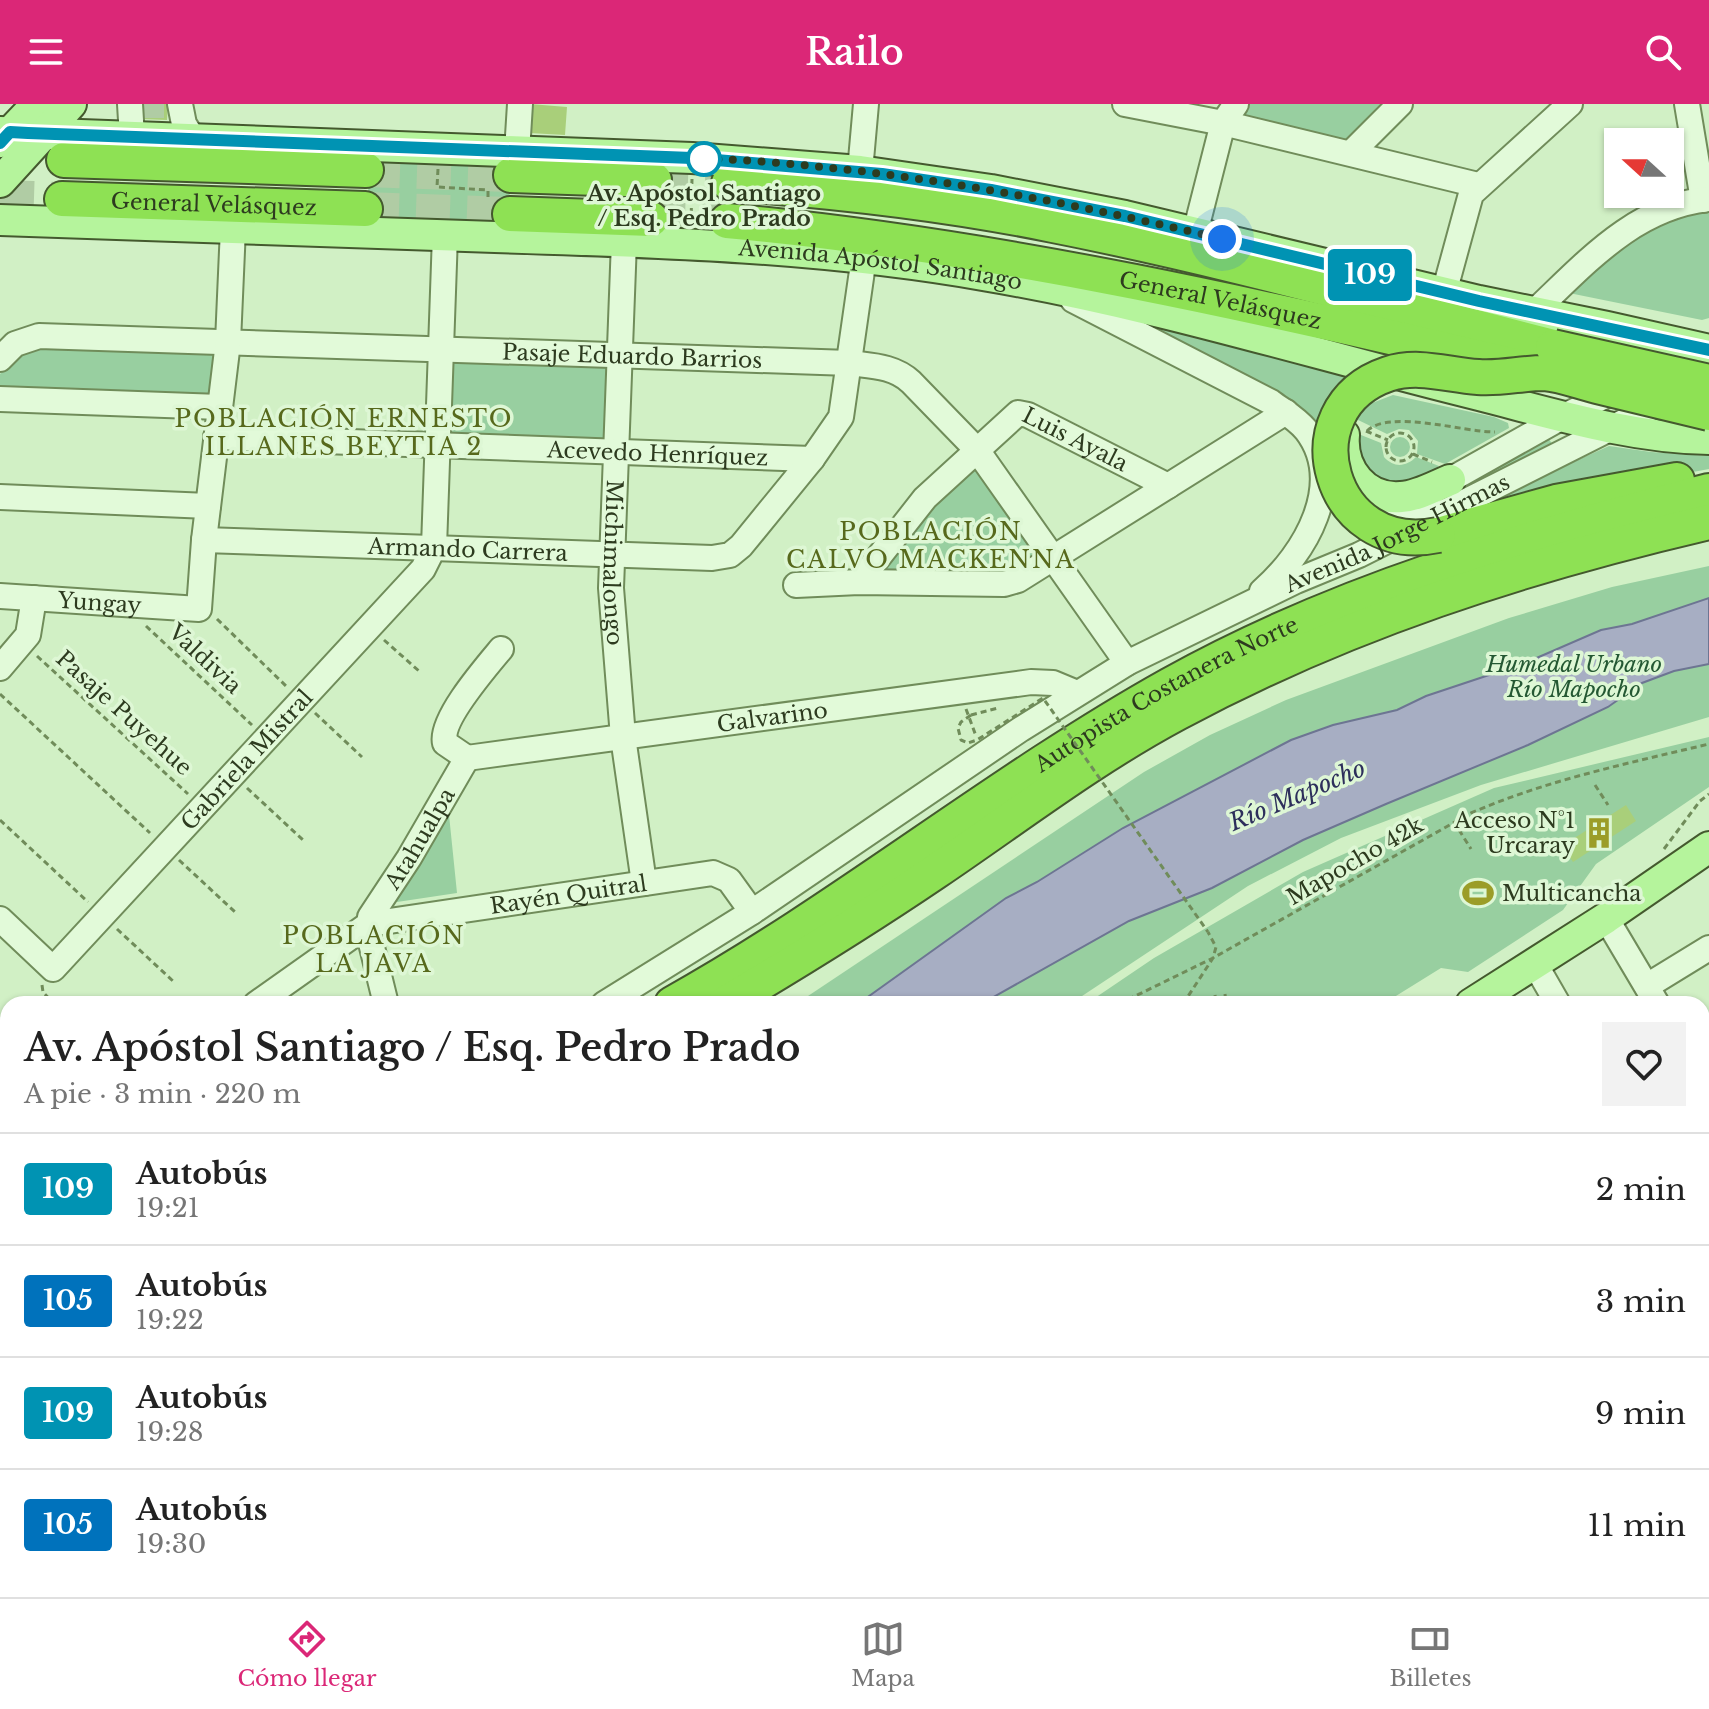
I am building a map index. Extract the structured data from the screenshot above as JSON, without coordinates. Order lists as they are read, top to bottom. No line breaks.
{"streets":{"highway":["General Velásquez","Autopista Costanera Norte"],"main road":["Avenida Apóstol Santiago"],"street":["Pasaje Eduardo Barrios","Luis Ayala","Acevedo Henríquez","Avenida Jorge Hirmas","Armando Carrera","Michimalongo","Yungay","Galvarino","Gabriela Mistral","Atahualpa","Rayén Quitral"],"path":["Valdivia","Pasaje Puyehue","Mapocho 42k"]},"crossings":[["General Velásquez","Avenida Jorge Hirmas"],["Avenida Apóstol Santiago","Avenida Jorge Hirmas"],["Avenida Apóstol Santiago","Michimalongo"],["Pasaje Eduardo Barrios","Luis Ayala"],["Pasaje Eduardo Barrios","Michimalongo"],["Acevedo Henríquez","Armando Carrera"],["Acevedo Henríquez","Michimalongo"],["Armando Carrera","Michimalongo"],["Armando Carrera","Gabriela Mistral"],["Michimalongo","Galvarino"],["Michimalongo","Rayén Quitral"],["Yungay","Valdivia"],["Valdivia","Gabriela Mistral"],["Pasaje Puyehue","Gabriela Mistral"],["Galvarino","Atahualpa"],["Atahualpa","Rayén Quitral"]],"districts":["POBLACIÓN ERNESTO ILLANES BEYTIA 2","POBLACIÓN CALVO MACKENNA","POBLACIÓN LA JAVA"],"water":["Río Mapocho"],"parks":["Humedal Urbano Río Mapocho"],"places":{"other":["Av. Apóstol Santiago / Esq. Pedro Prado"],"building":["Acceso N°1 Urcaray"],"sports":["Multicancha"]},"lines":["bus line 109"],"north":"left","page":{"header":"Railo","on_map":"109","heading":["Av. Apóstol Santiago / Esq. Pedro Prado","A pie · 3 min · 220 m"],"list":[{"mark":"109","name":"Autobús","note":"19:21","value":"2 min"},{"mark":"105","name":"Autobús","note":"19:22","value":"3 min"},{"mark":"109","name":"Autobús","note":"19:28","value":"9 min"},{"mark":"105","name":"Autobús","note":"19:30","value":"11 min"}],"tabs":["Cómo llegar","Mapa","Billetes"]}}
